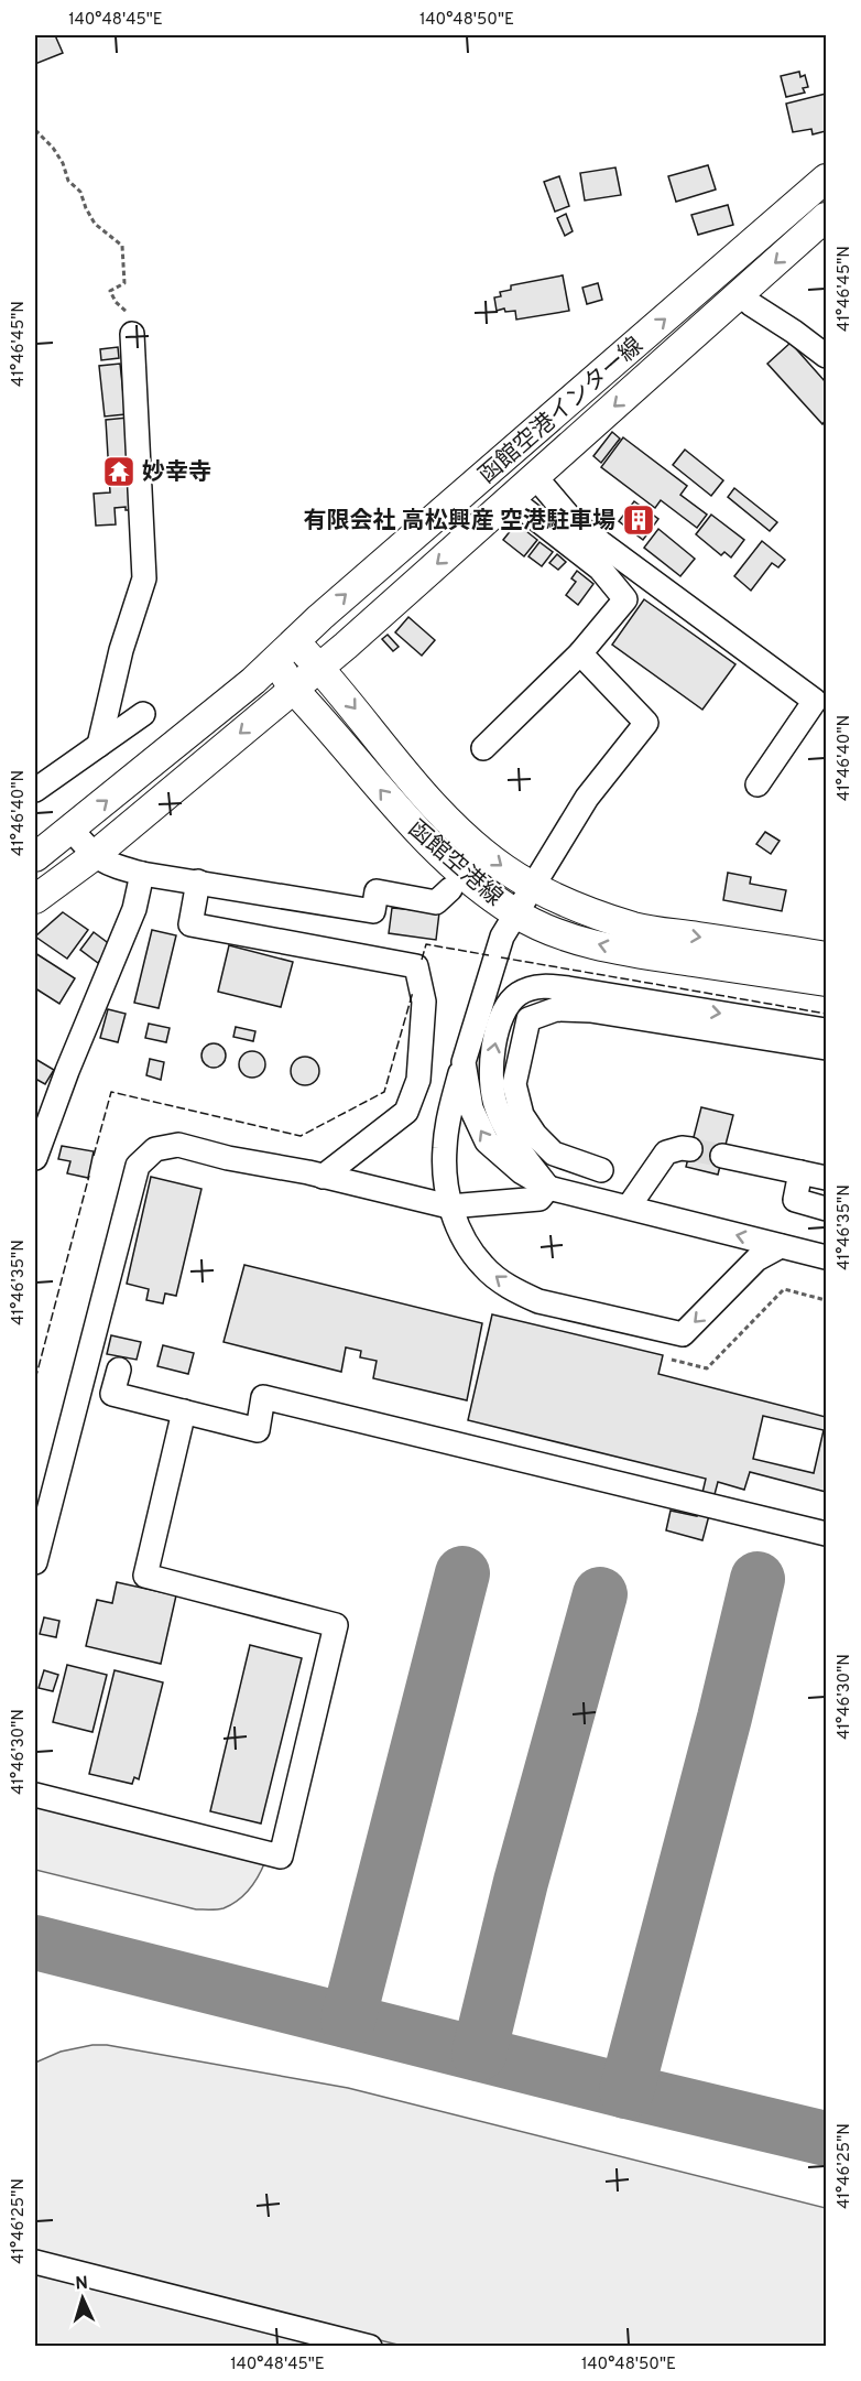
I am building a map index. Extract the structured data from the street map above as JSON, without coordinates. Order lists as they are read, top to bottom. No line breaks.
{"streets":{"main road":["函館空港インター線","函館空港線"]},"crossings":[["函館空港インター線","函館空港線"]],"places":{"temple":["妙幸寺"],"building":["有限会社 高松興産 空港駐車場"]},"north":"top","coordinates":["140°48'45\"E","140°48'50\"E","41°46'45\"N","41°46'40\"N","41°46'35\"N","41°46'30\"N","41°46'25\"N"]}
